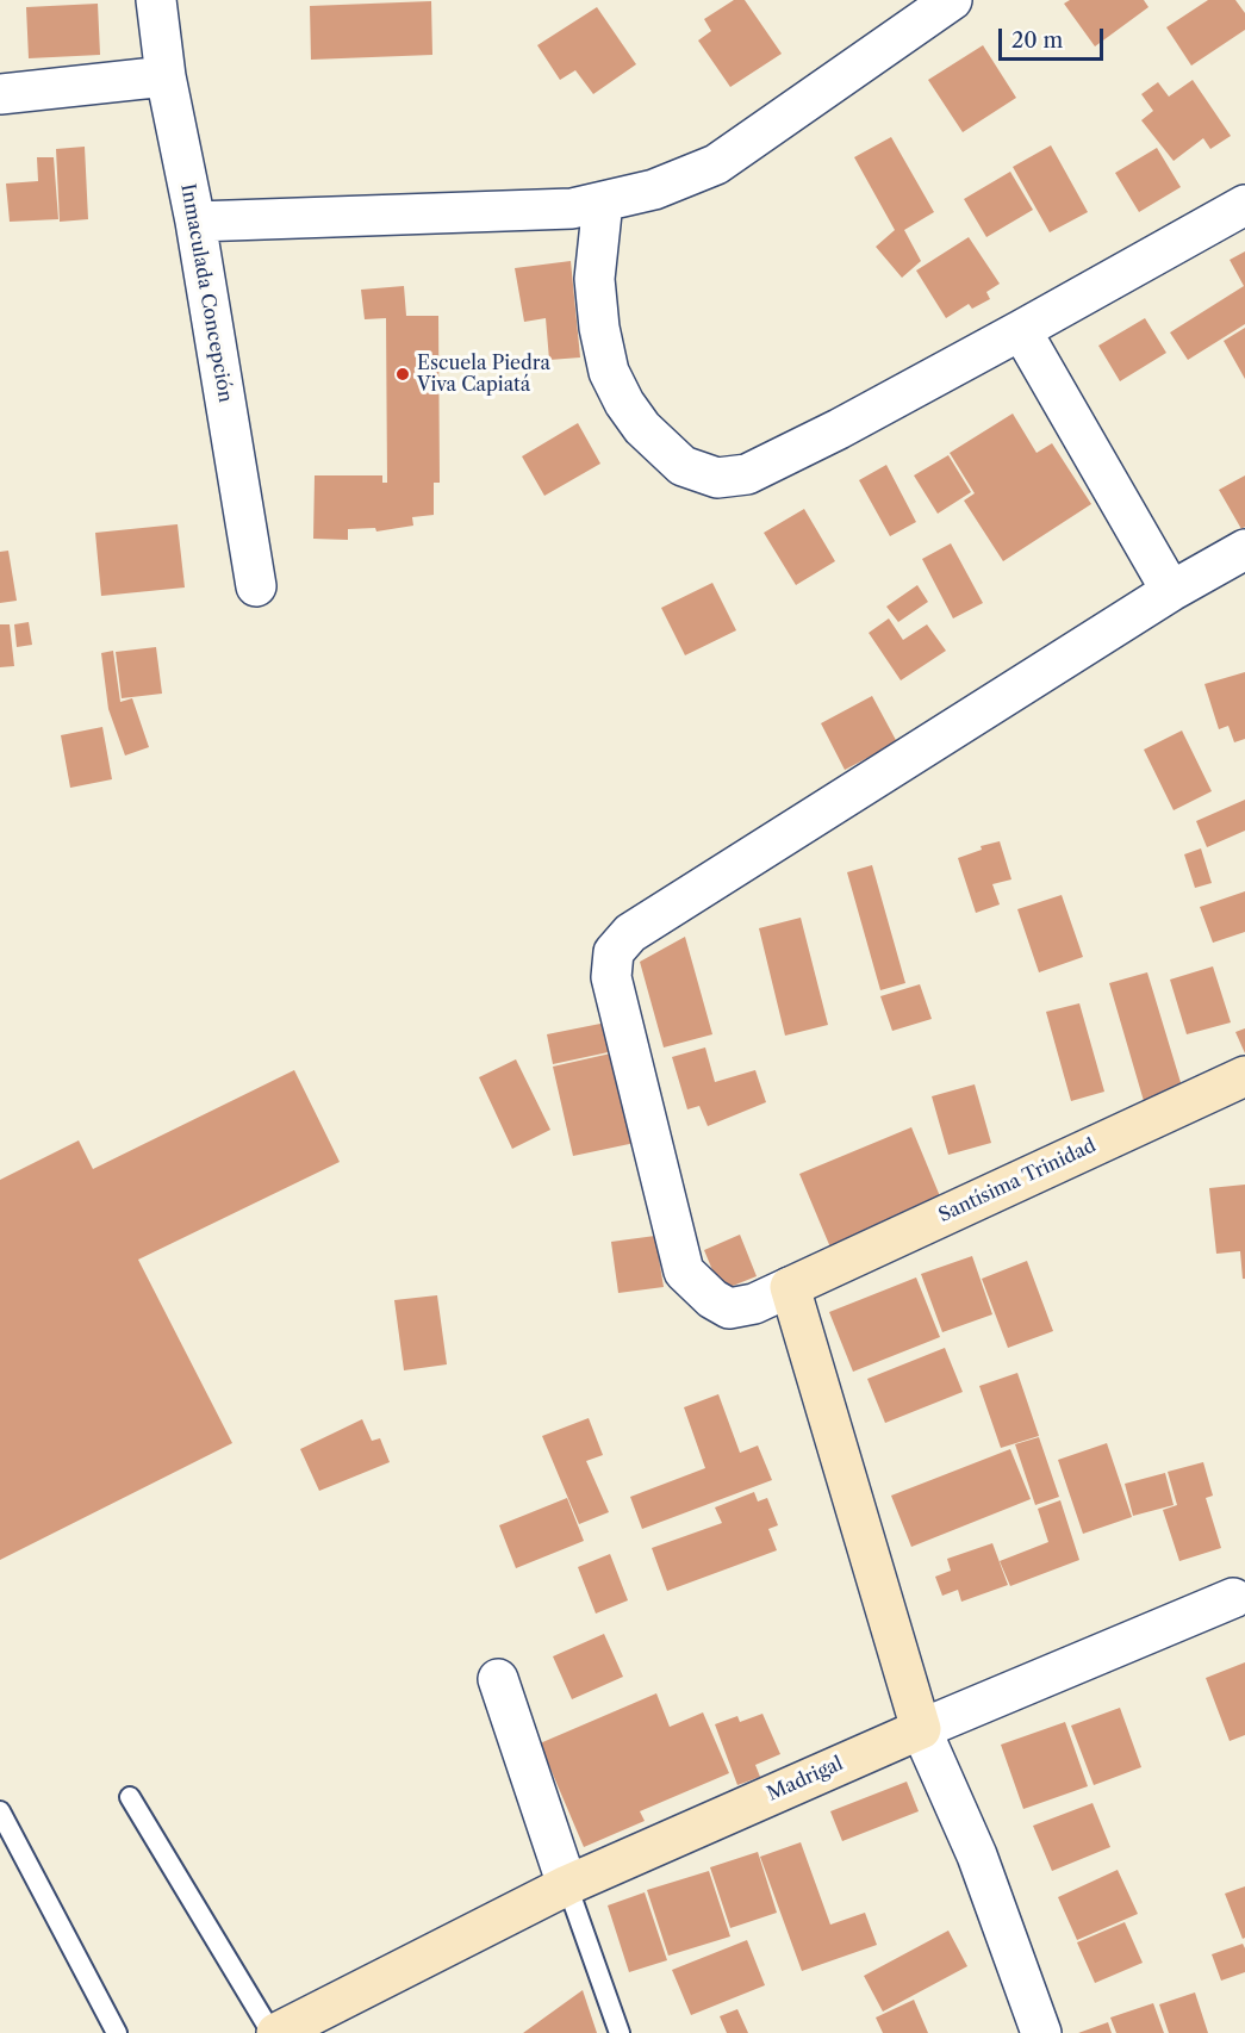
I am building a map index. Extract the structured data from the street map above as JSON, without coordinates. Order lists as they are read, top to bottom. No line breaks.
{"streets":{"street":["Inmaculada Concepción","Santísima Trinidad","Madrigal"]},"places":["Escuela Piedra Viva Capiatá"],"scale_bar":"20 m"}
